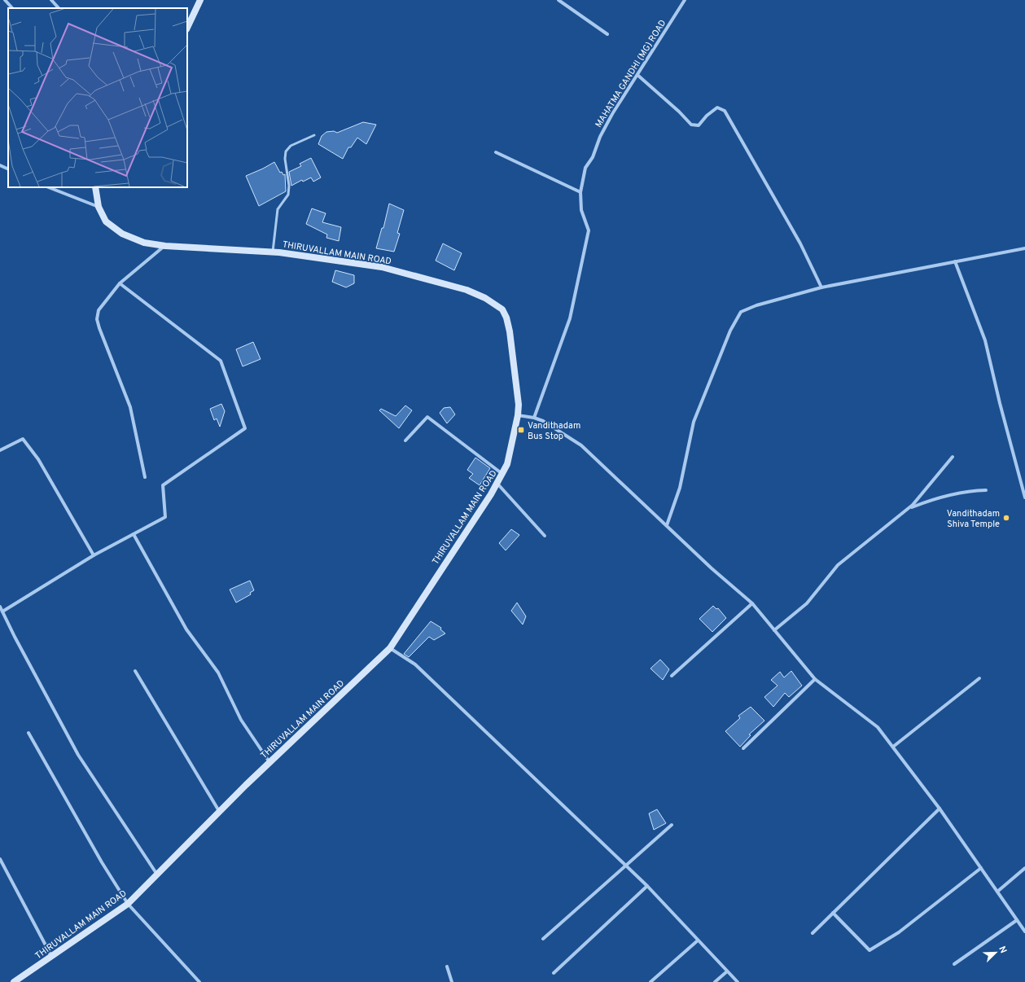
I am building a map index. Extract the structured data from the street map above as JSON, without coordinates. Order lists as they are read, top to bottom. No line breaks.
{"streets":{"main road":["THIRUVALLAM MAIN ROAD"],"street":["MAHATMA GANDHI (MG) ROAD"]},"places":{"transit":["Vandithadam Bus Stop"],"other":["Vandithadam Shiva Temple"]},"north":"top right"}
